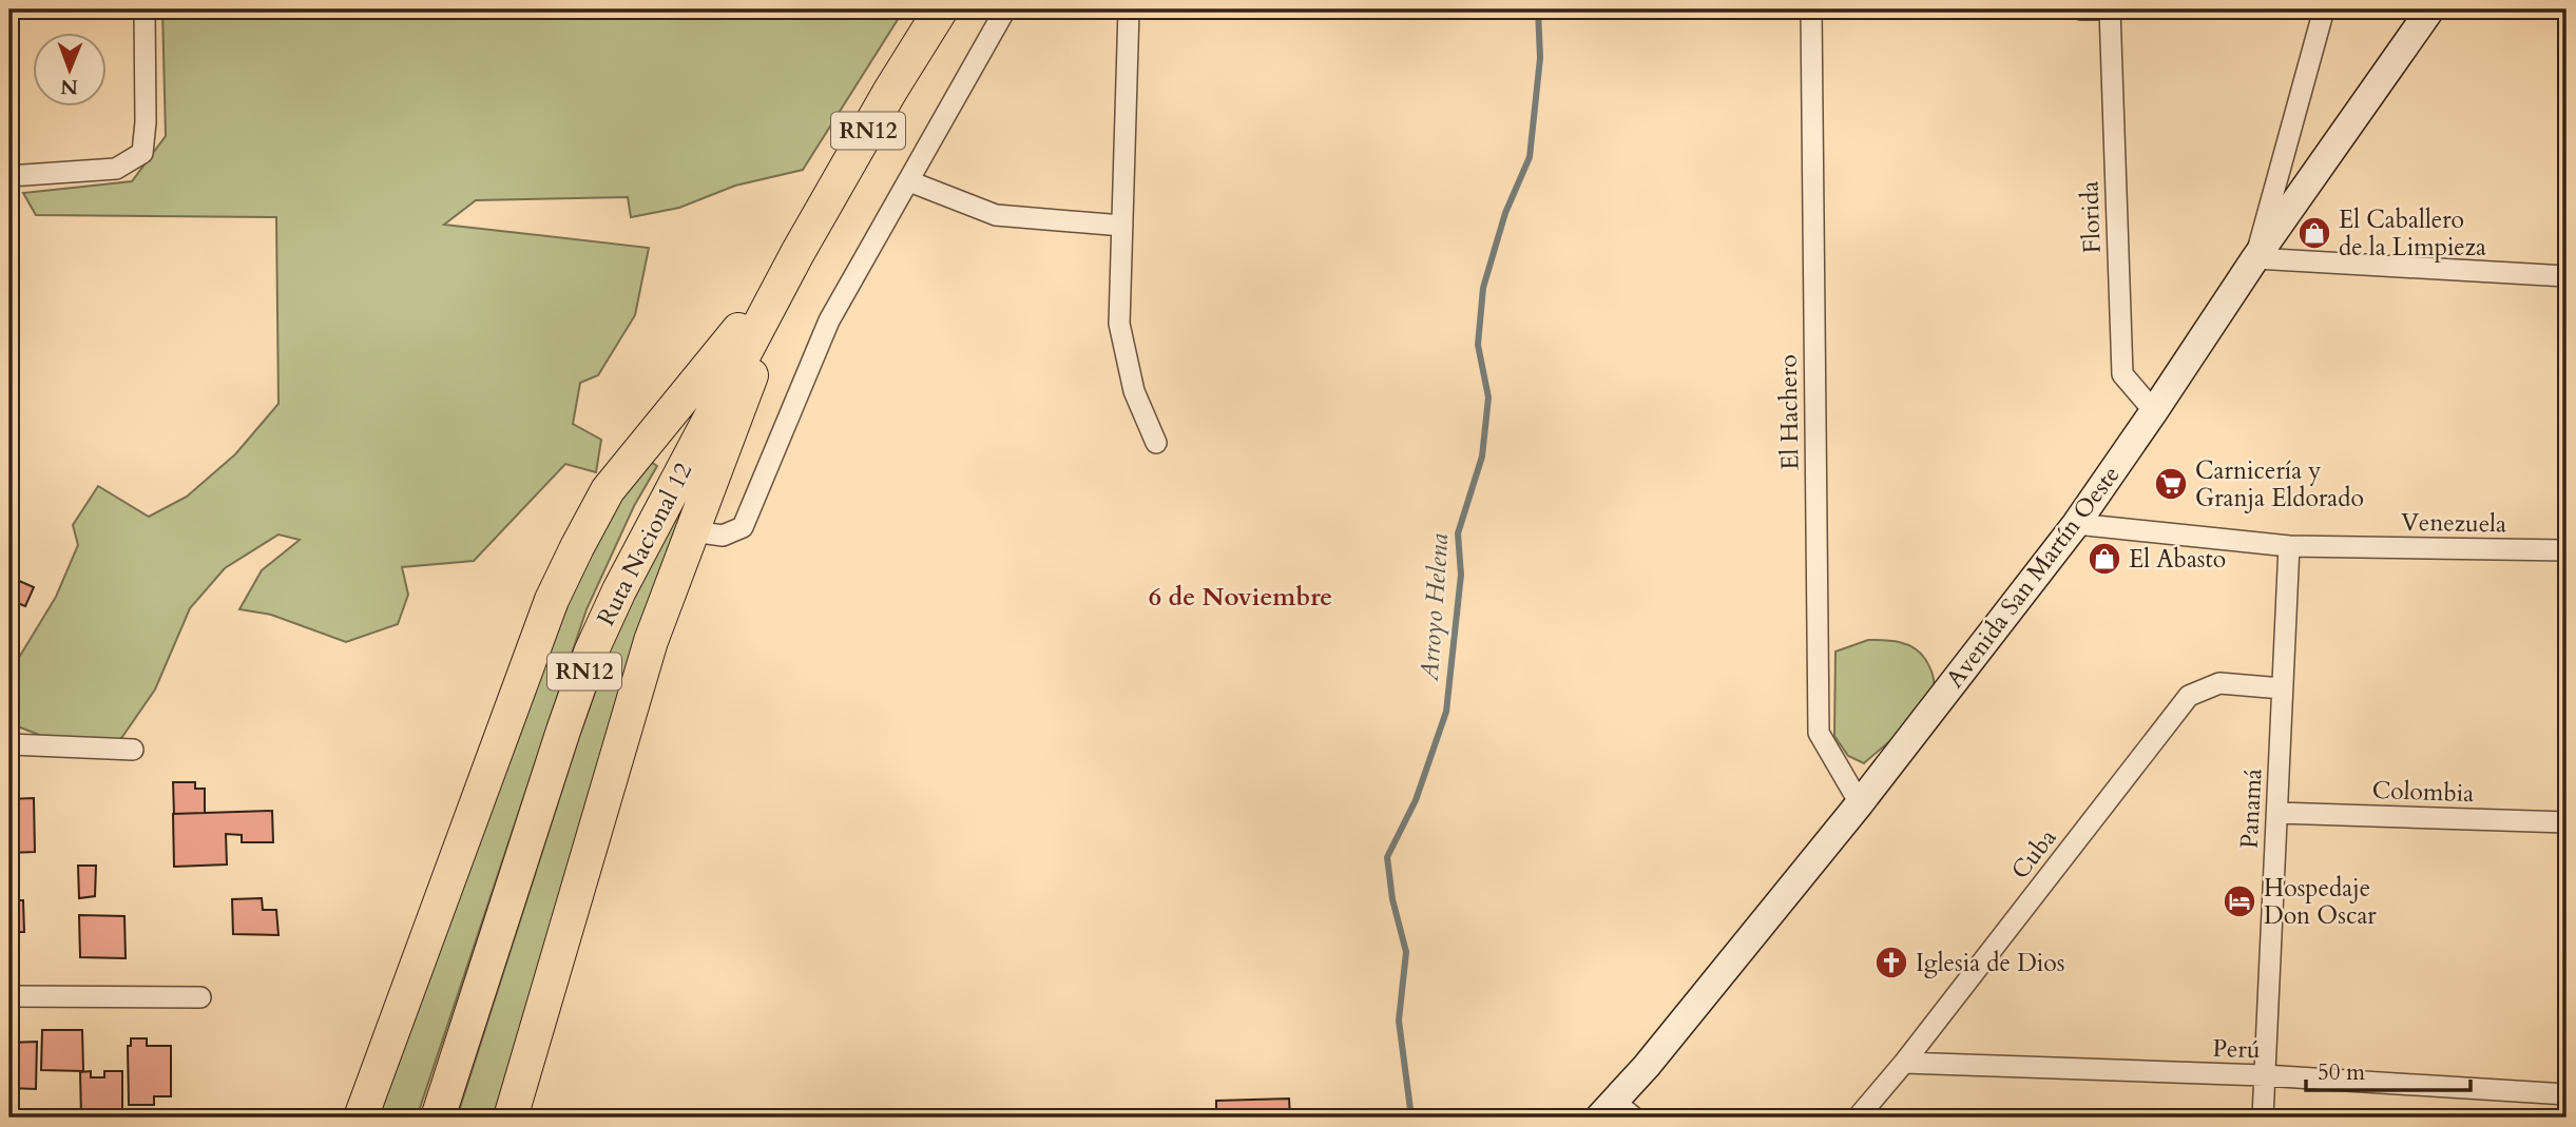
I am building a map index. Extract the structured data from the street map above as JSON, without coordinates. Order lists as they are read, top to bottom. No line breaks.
{"streets":{"highway":["RN12","Ruta Nacional 12"],"main road":["Avenida San Martín Oeste"],"street":["Florida","El Hachero","Venezuela","Colombia","Panamá","Cuba","Perú"]},"crossings":[["Florida","Avenida San Martín Oeste"],["El Hachero","Avenida San Martín Oeste"],["Venezuela","Avenida San Martín Oeste"],["Venezuela","Panamá"],["Colombia","Panamá"],["Panamá","Cuba"],["Panamá","Perú"],["Cuba","Perú"]],"districts":["6 de Noviembre"],"water":["Arroyo Helena"],"places":{"shop":["El Caballero de la Limpieza","El Abasto"],"supermarket":["Carnicería y Granja Eldorado"],"hotel":["Hospedaje Don Oscar"],"church":["Iglesia de Dios"]},"scale_bar":"50 m","north":"bottom"}
